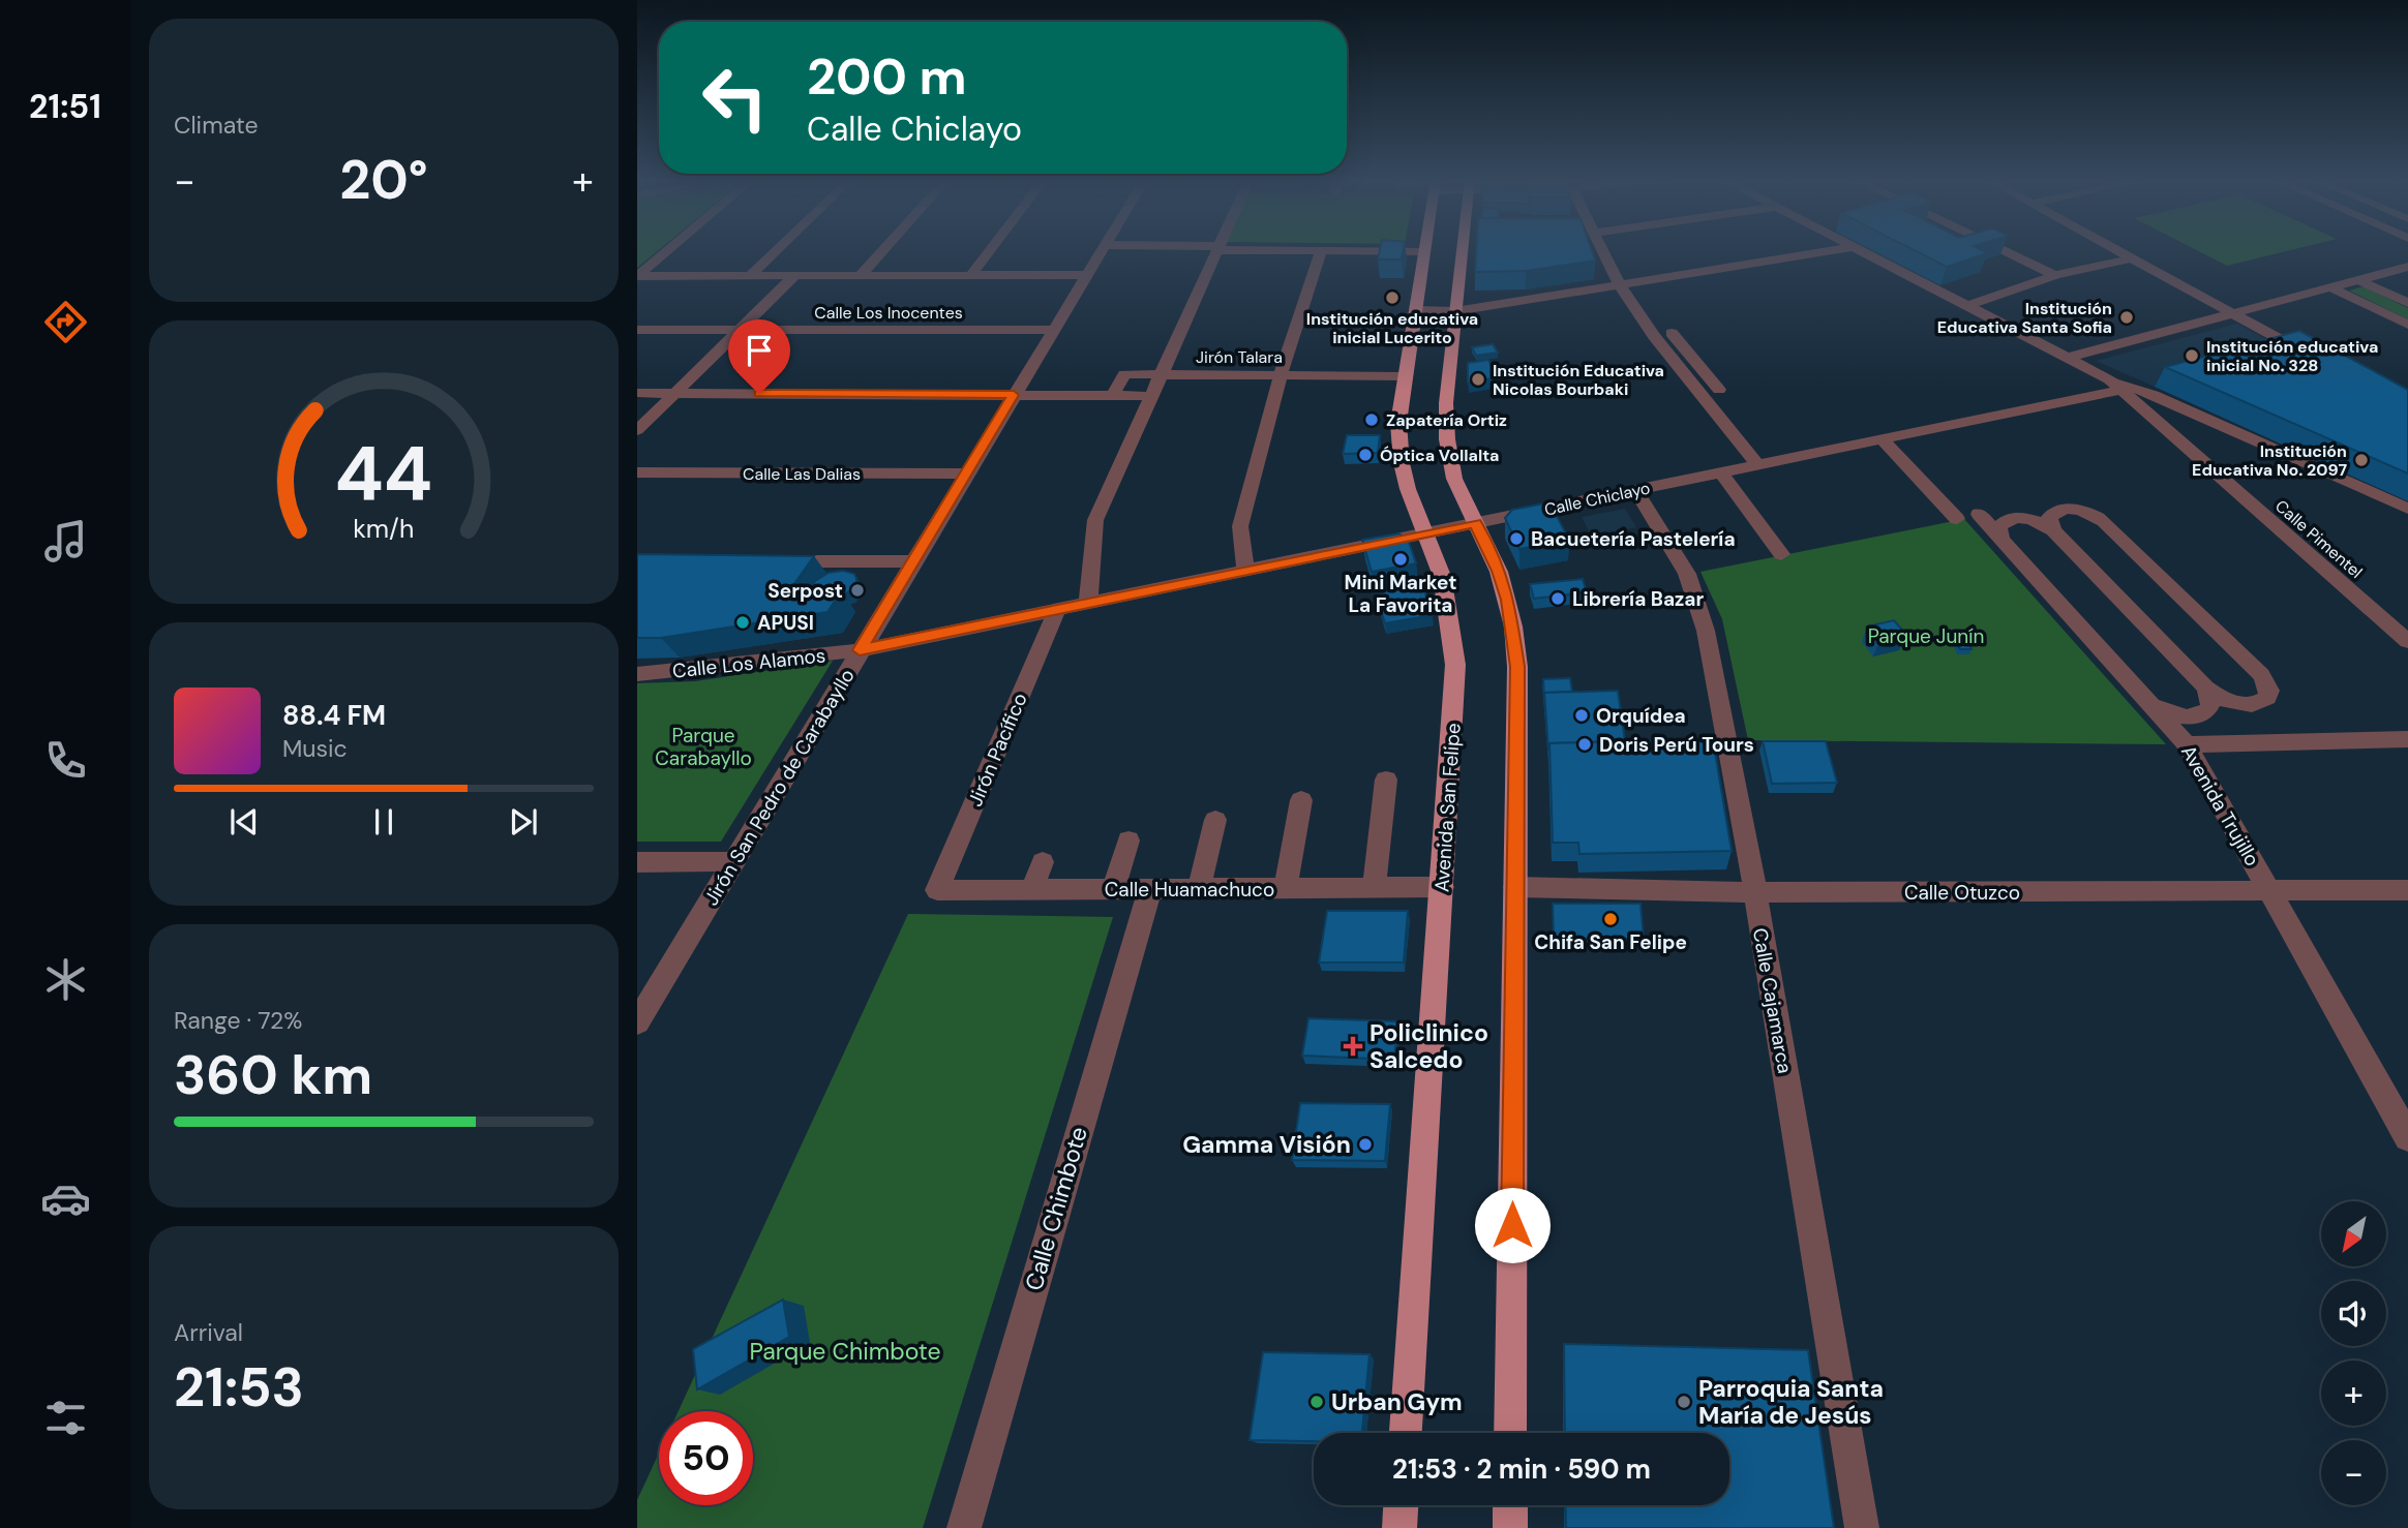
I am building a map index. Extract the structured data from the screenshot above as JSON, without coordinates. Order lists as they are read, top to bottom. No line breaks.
{"streets":{"main road":["Avenida San Felipe"],"street":["Calle Los Inocentes","Jirón Talara","Calle Las Dalias","Calle Chiclayo","Calle Pimentel","Calle Los Alamos","Jirón Pacífico","Jirón San Pedro de Carabayllo","Avenida Trujillo","Calle Huamachuco","Calle Otuzco","Calle Cajamarca","Calle Chimbote"]},"crossings":[["Calle Los Inocentes","Jirón San Pedro de Carabayllo"],["Jirón Talara","Avenida San Felipe"],["Calle Las Dalias","Jirón San Pedro de Carabayllo"],["Calle Chiclayo","Calle Pimentel"],["Calle Chiclayo","Calle Los Alamos"],["Calle Chiclayo","Jirón Pacífico"],["Calle Chiclayo","Jirón San Pedro de Carabayllo"],["Calle Chiclayo","Avenida San Felipe"],["Calle Chiclayo","Calle Cajamarca"],["Calle Los Alamos","Jirón San Pedro de Carabayllo"],["Jirón Pacífico","Calle Huamachuco"],["Avenida Trujillo","Calle Otuzco"],["Avenida San Felipe","Calle Huamachuco"],["Calle Huamachuco","Calle Chimbote"],["Calle Otuzco","Calle Cajamarca"]],"parks":["Parque Junín","Parque Carabayllo","Parque Chimbote"],"places":{"other":["Institución educativa inicial Lucerito","Institución Educativa Santa Sofia","Institución educativa inicial No. 328","Institución Educativa Nicolas Bourbaki","Zapatería Ortiz","Óptica Vollalta","Institución Educativa No. 2097","Bacuetería Pastelería","Mini Market La Favorita","Serpost","Librería Bazar","APUSI","Orquídea","Doris Perú Tours","Chifa San Felipe","Gamma Visión","Urban Gym","Parroquia Santa María de Jesús"],"health":["Policlinico Salcedo"]},"north":"bottom left","page":{"tabs":"21:51","tile":["Climate",["Range · 72%","360 km"],["Arrival","21:53"]],"turn":["200 m","Calle Chiclayo"],"heat":["−","20°","+"],"song":["88.4 FM","Music"],"map_buttons":["+","−"],"limit":"50","trip":"21:53 · 2 min · 590 m","gauge":["44","km/h"]}}
